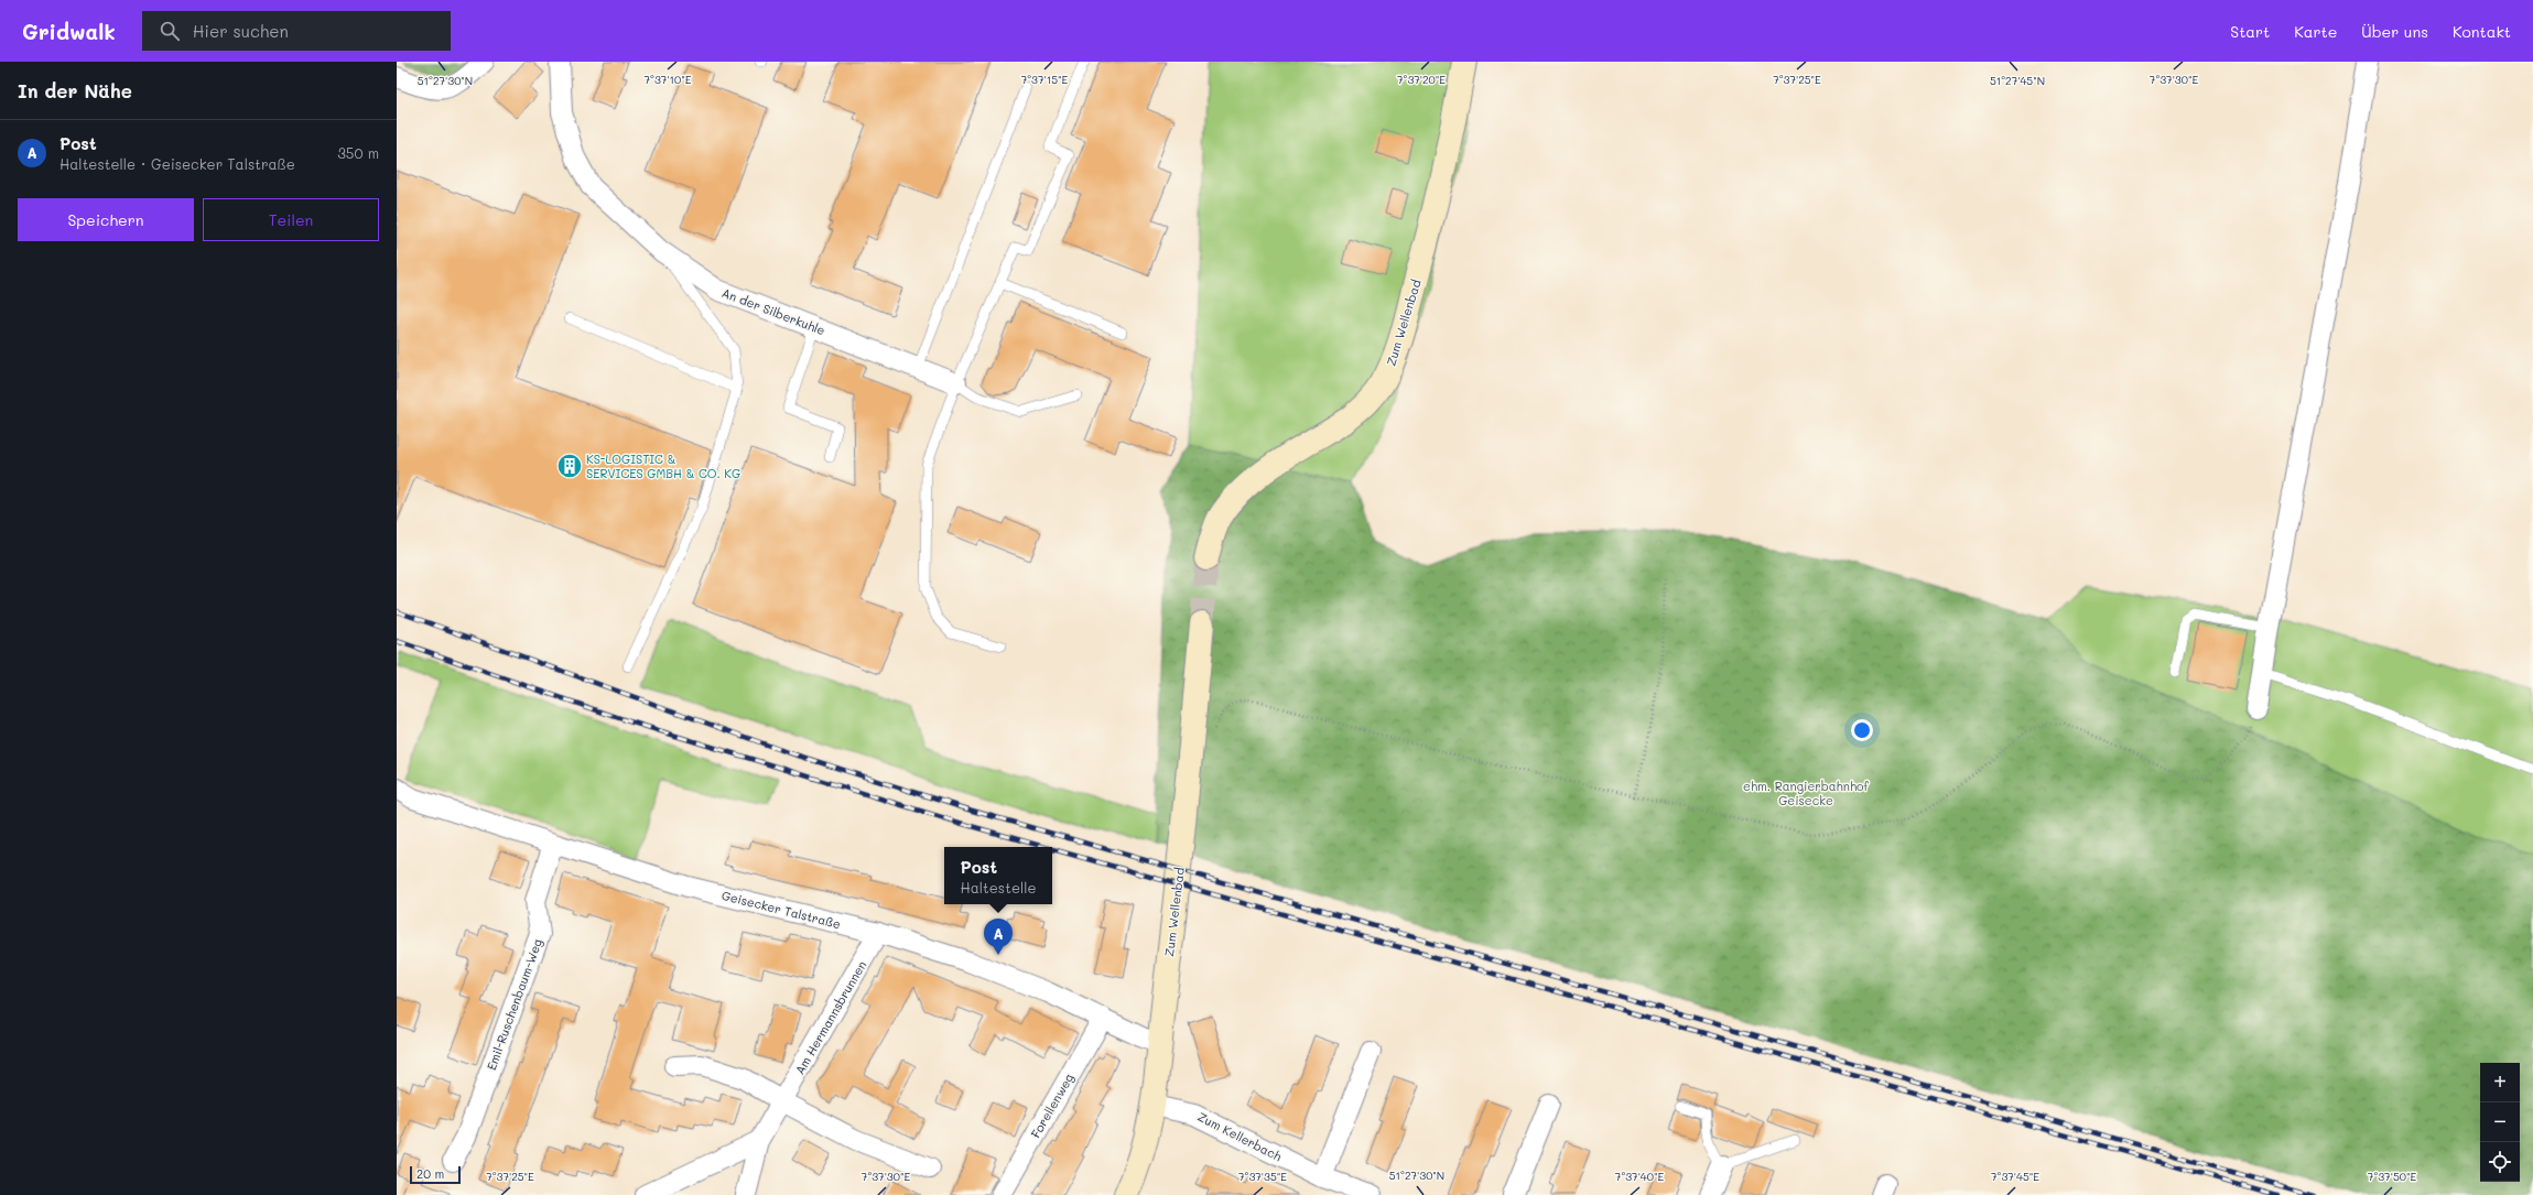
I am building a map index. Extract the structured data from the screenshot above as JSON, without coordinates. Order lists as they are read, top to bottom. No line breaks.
{"streets":{"main road":["Zum Wellenbad"],"street":["An der Silberkuhle","Geisecker Talstraße","Emil-Ruschenbaum-Weg","Am Hermannsbrunnen","Forellenweg","Zum Kellerbach"]},"crossings":[["Zum Wellenbad","Geisecker Talstraße"],["Zum Wellenbad","Zum Kellerbach"],["Geisecker Talstraße","Emil-Ruschenbaum-Weg"],["Geisecker Talstraße","Am Hermannsbrunnen"],["Geisecker Talstraße","Forellenweg"]],"parks":["ehm. Rangierbahnhof Geisecke"],"places":{"building":["KS-LOGISTIC & SERVICES GMBH & CO. KG"]},"scale_bar":"20 m","page":{"header":"Gridwalk","search":"Hier suchen","nav":["Start","Karte","Über uns","Kontakt"],"heading":"In der Nähe","list":[{"mark":"A","name":"Post","note":"Haltestelle · Geisecker Talstraße","value":"350 m"}],"buttons":["Speichern","Teilen"],"popup":["Post","Haltestelle"],"pins":"A","map_buttons":["+","−"],"scale":"20 m"},"coordinates":["7°37'10\"E","7°37'15\"E","7°37'20\"E","7°37'25\"E","7°37'30\"E","51°27'30\"N","51°27'45\"N","7°37'35\"E","7°37'40\"E","7°37'45\"E","7°37'50\"E"]}
